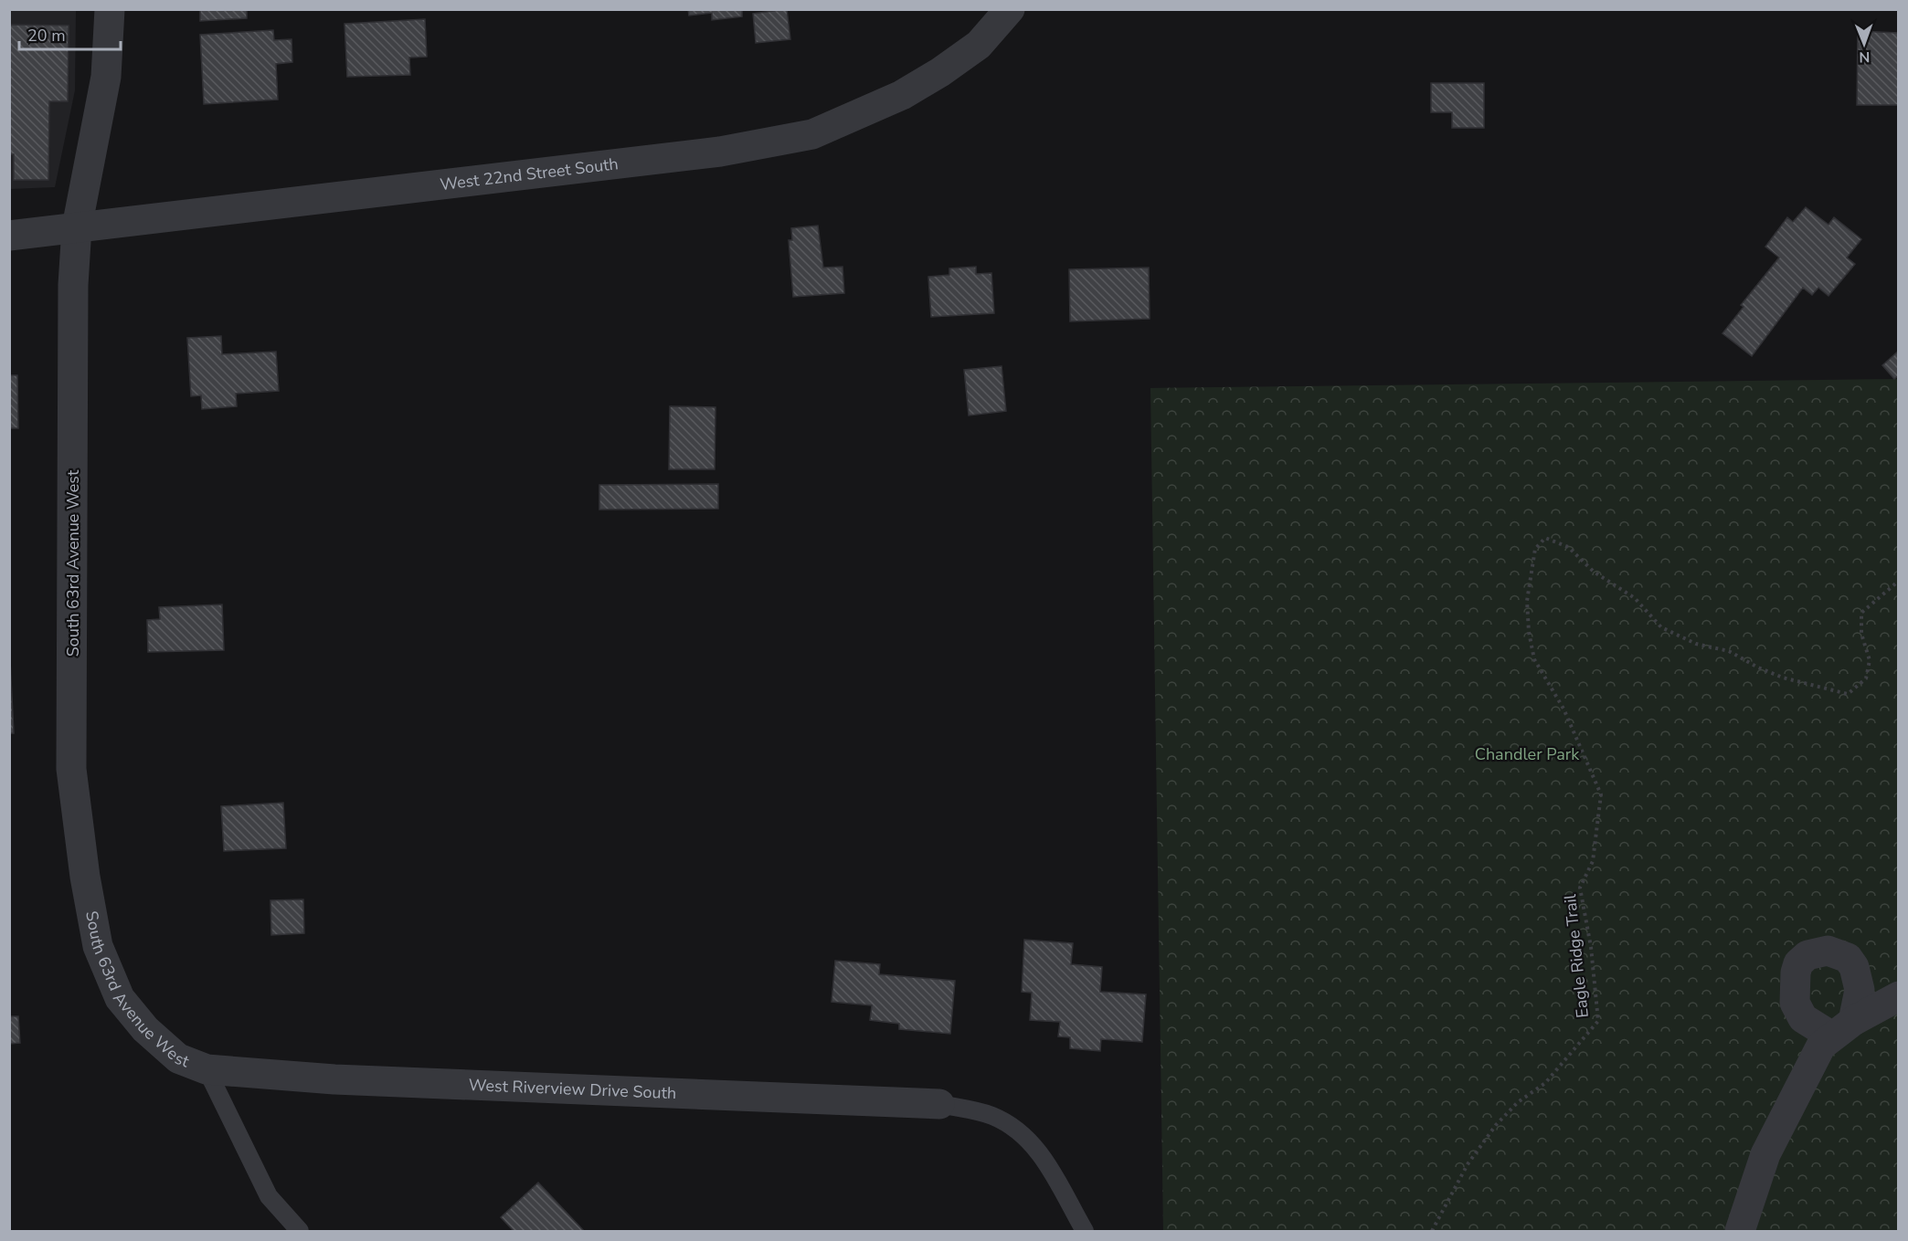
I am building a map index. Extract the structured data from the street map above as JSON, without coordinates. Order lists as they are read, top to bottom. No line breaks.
{"streets":{"street":["West 22nd Street South","South 63rd Avenue West","West Riverview Drive South"],"path":["Eagle Ridge Trail"]},"crossings":[["West 22nd Street South","South 63rd Avenue West"],["South 63rd Avenue West","West Riverview Drive South"]],"parks":["Chandler Park"],"scale_bar":"20 m","north":"bottom"}
